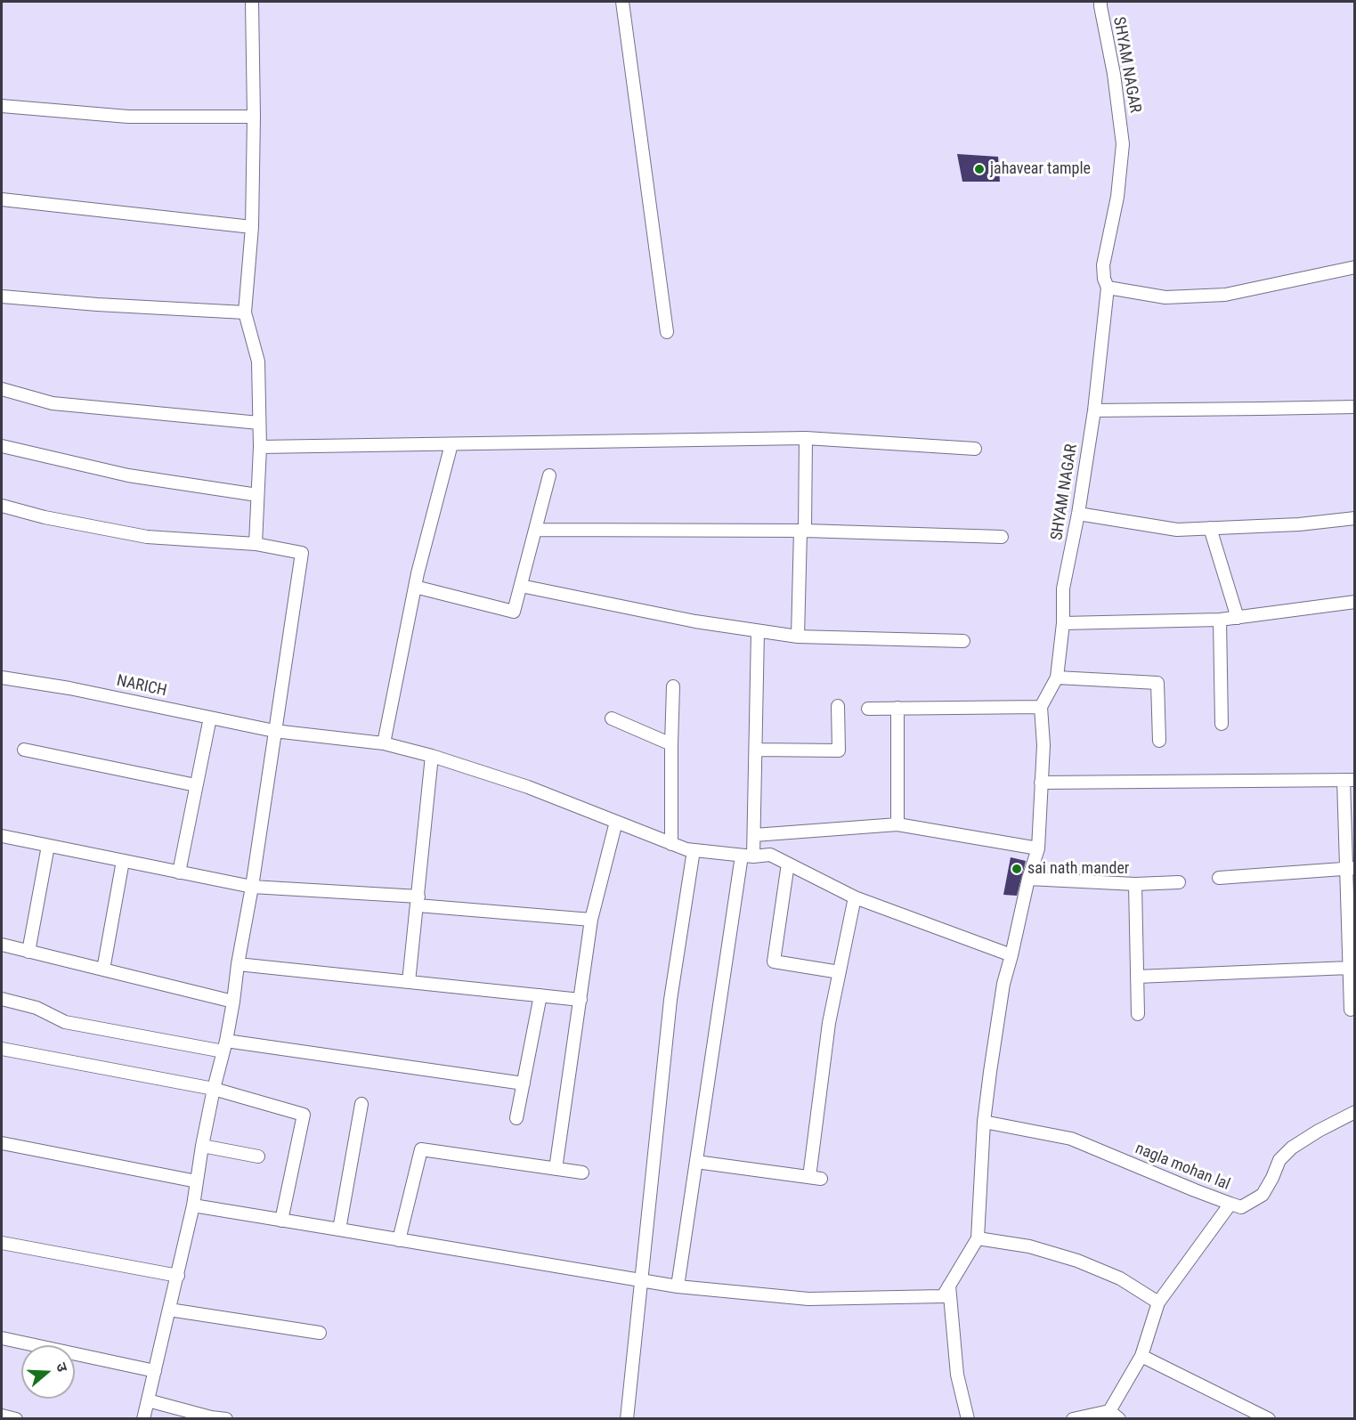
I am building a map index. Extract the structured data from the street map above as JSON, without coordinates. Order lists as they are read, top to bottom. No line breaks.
{"streets":{"street":["SHYAM NAGAR","NARICH","nagla mohan lal"]},"places":["jahavear tample","sai nath mander"],"north":"right"}
